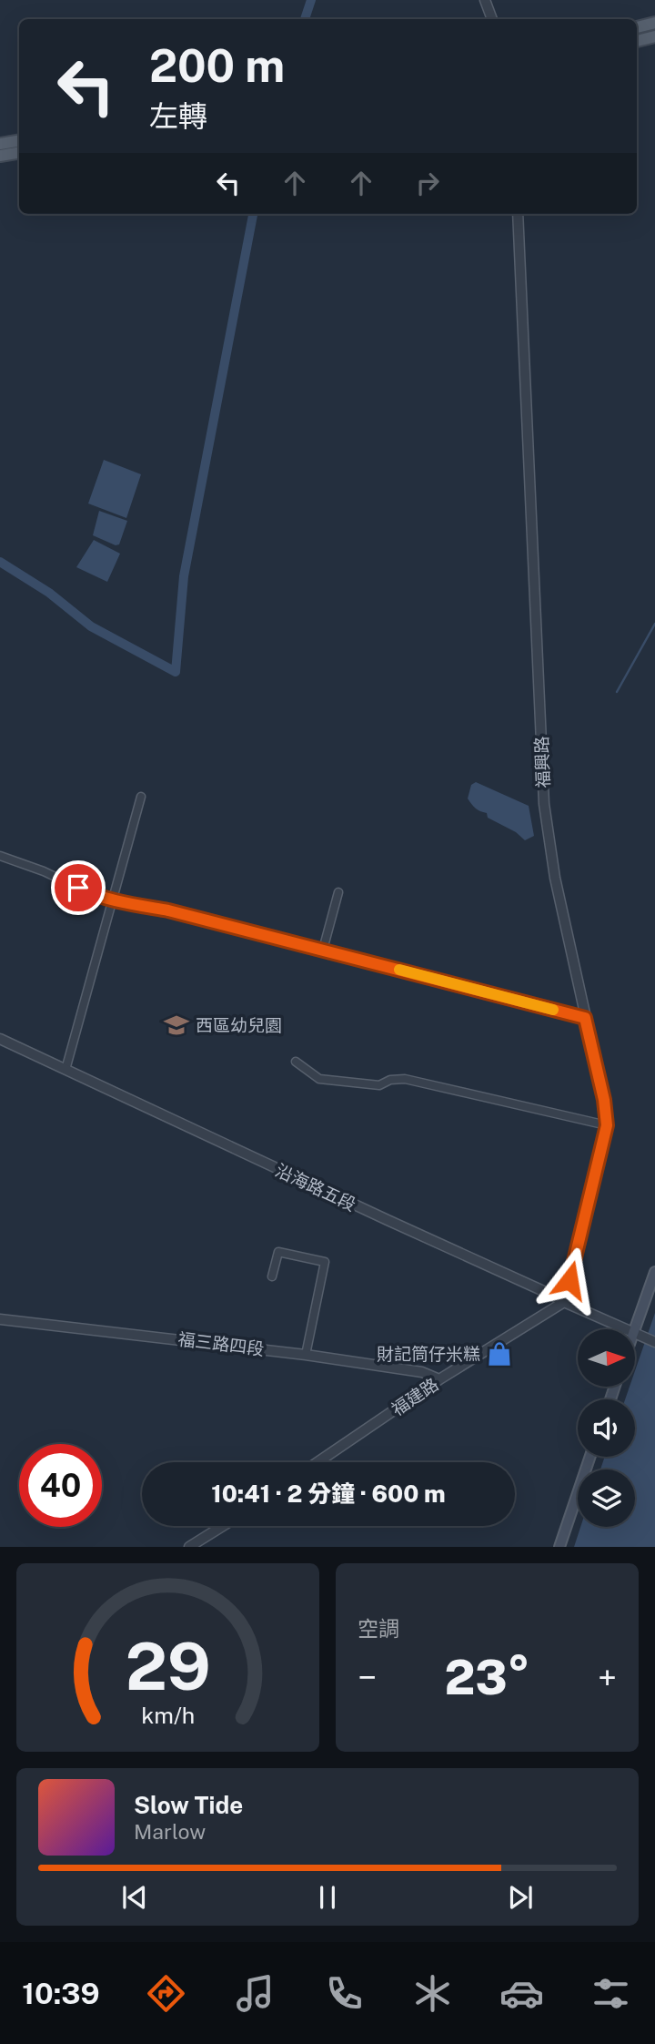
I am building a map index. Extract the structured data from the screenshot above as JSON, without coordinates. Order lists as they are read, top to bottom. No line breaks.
{"streets":{"street":["福興路","沿海路五段","福三路四段","福建路"]},"crossings":[["福興路","沿海路五段"],["福興路","福建路"],["沿海路五段","福建路"],["福三路四段","福建路"]],"places":{"school or university":["西區幼兒園"],"shop":["財記筒仔米糕"]},"north":"right","page":{"turn":["200 m","左轉"],"limit":"40","trip":"10:41 · 2 分鐘 · 600 m","tile":"空調","heat":["−","23°","+"],"song":["Slow Tide","Marlow"],"tabs":"10:39","gauge":["29","km/h"]}}
